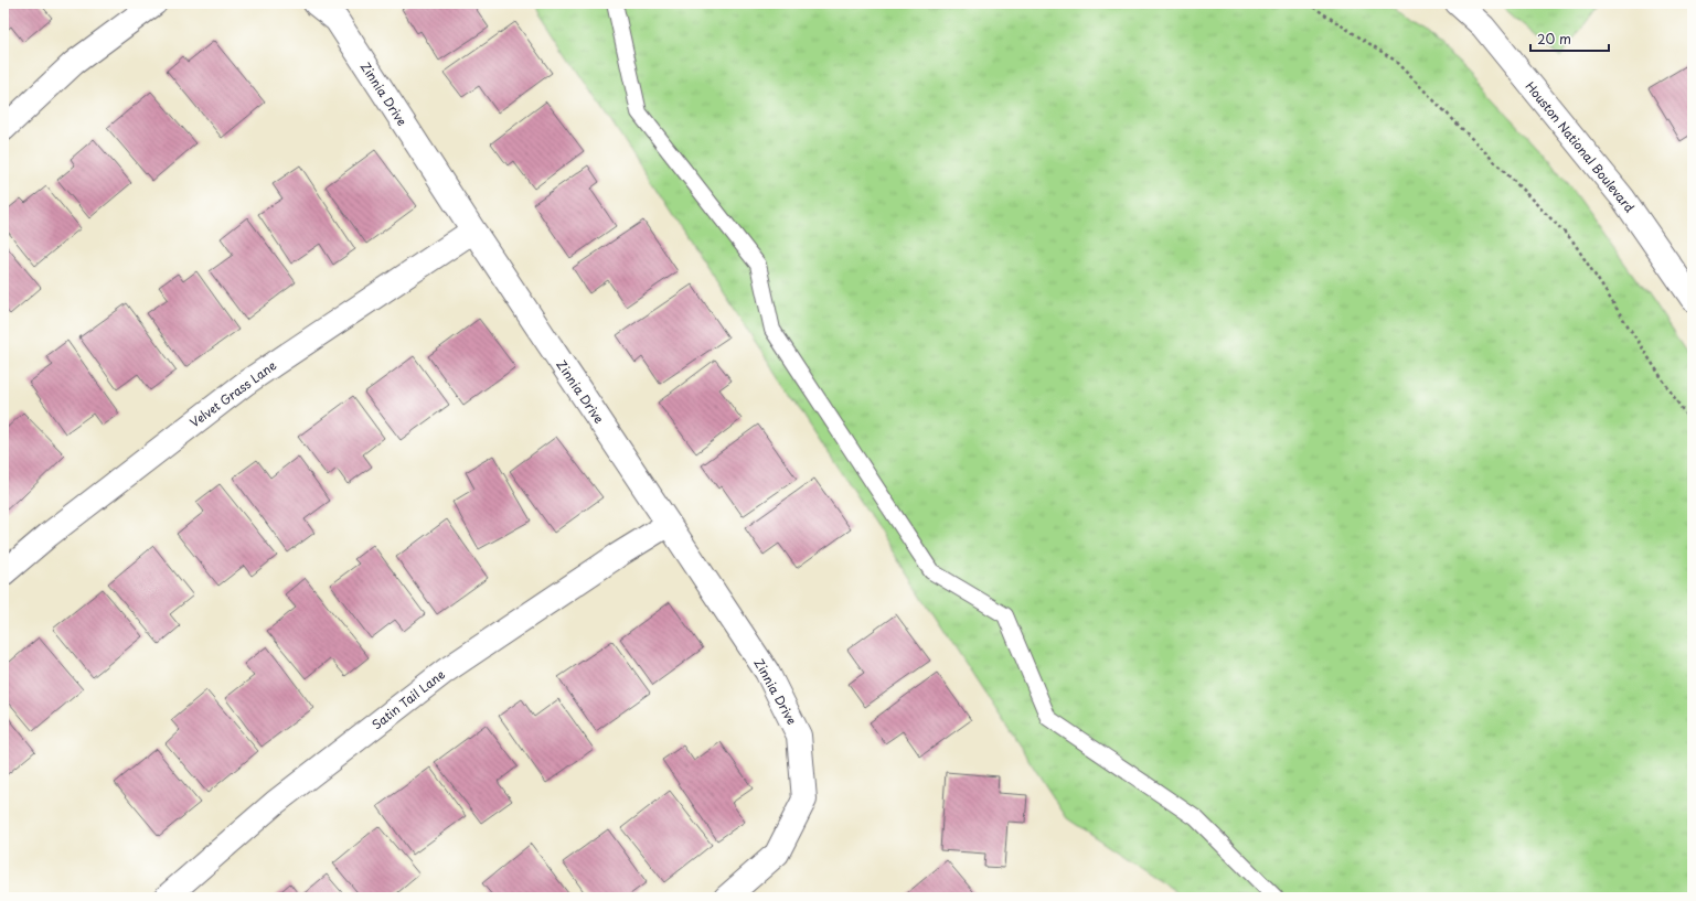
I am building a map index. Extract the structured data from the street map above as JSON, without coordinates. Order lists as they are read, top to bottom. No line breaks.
{"streets":{"street":["Zinnia Drive","Houston National Boulevard","Velvet Grass Lane","Satin Tail Lane"]},"crossings":[["Zinnia Drive","Velvet Grass Lane"],["Zinnia Drive","Satin Tail Lane"]],"scale_bar":"20 m"}
